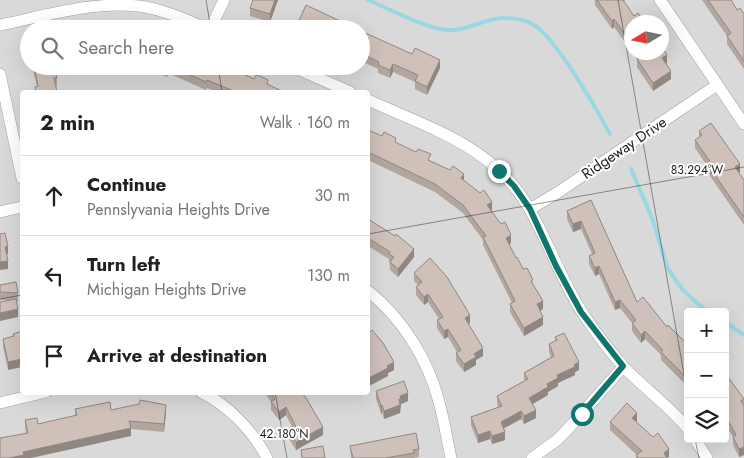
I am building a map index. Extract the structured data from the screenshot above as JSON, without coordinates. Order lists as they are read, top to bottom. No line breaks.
{"streets":{"street":["Ridgeway Drive"]},"north":"left","page":{"search":"Search here","heading":["2 min","Walk · 160 m"],"list":[["Continue","Pennslyvania Heights Drive","30 m"],["Turn left","Michigan Heights Drive","130 m"],"Arrive at destination"],"map_buttons":["+","−"]},"coordinates":["83.294°W","42.180°N"]}
